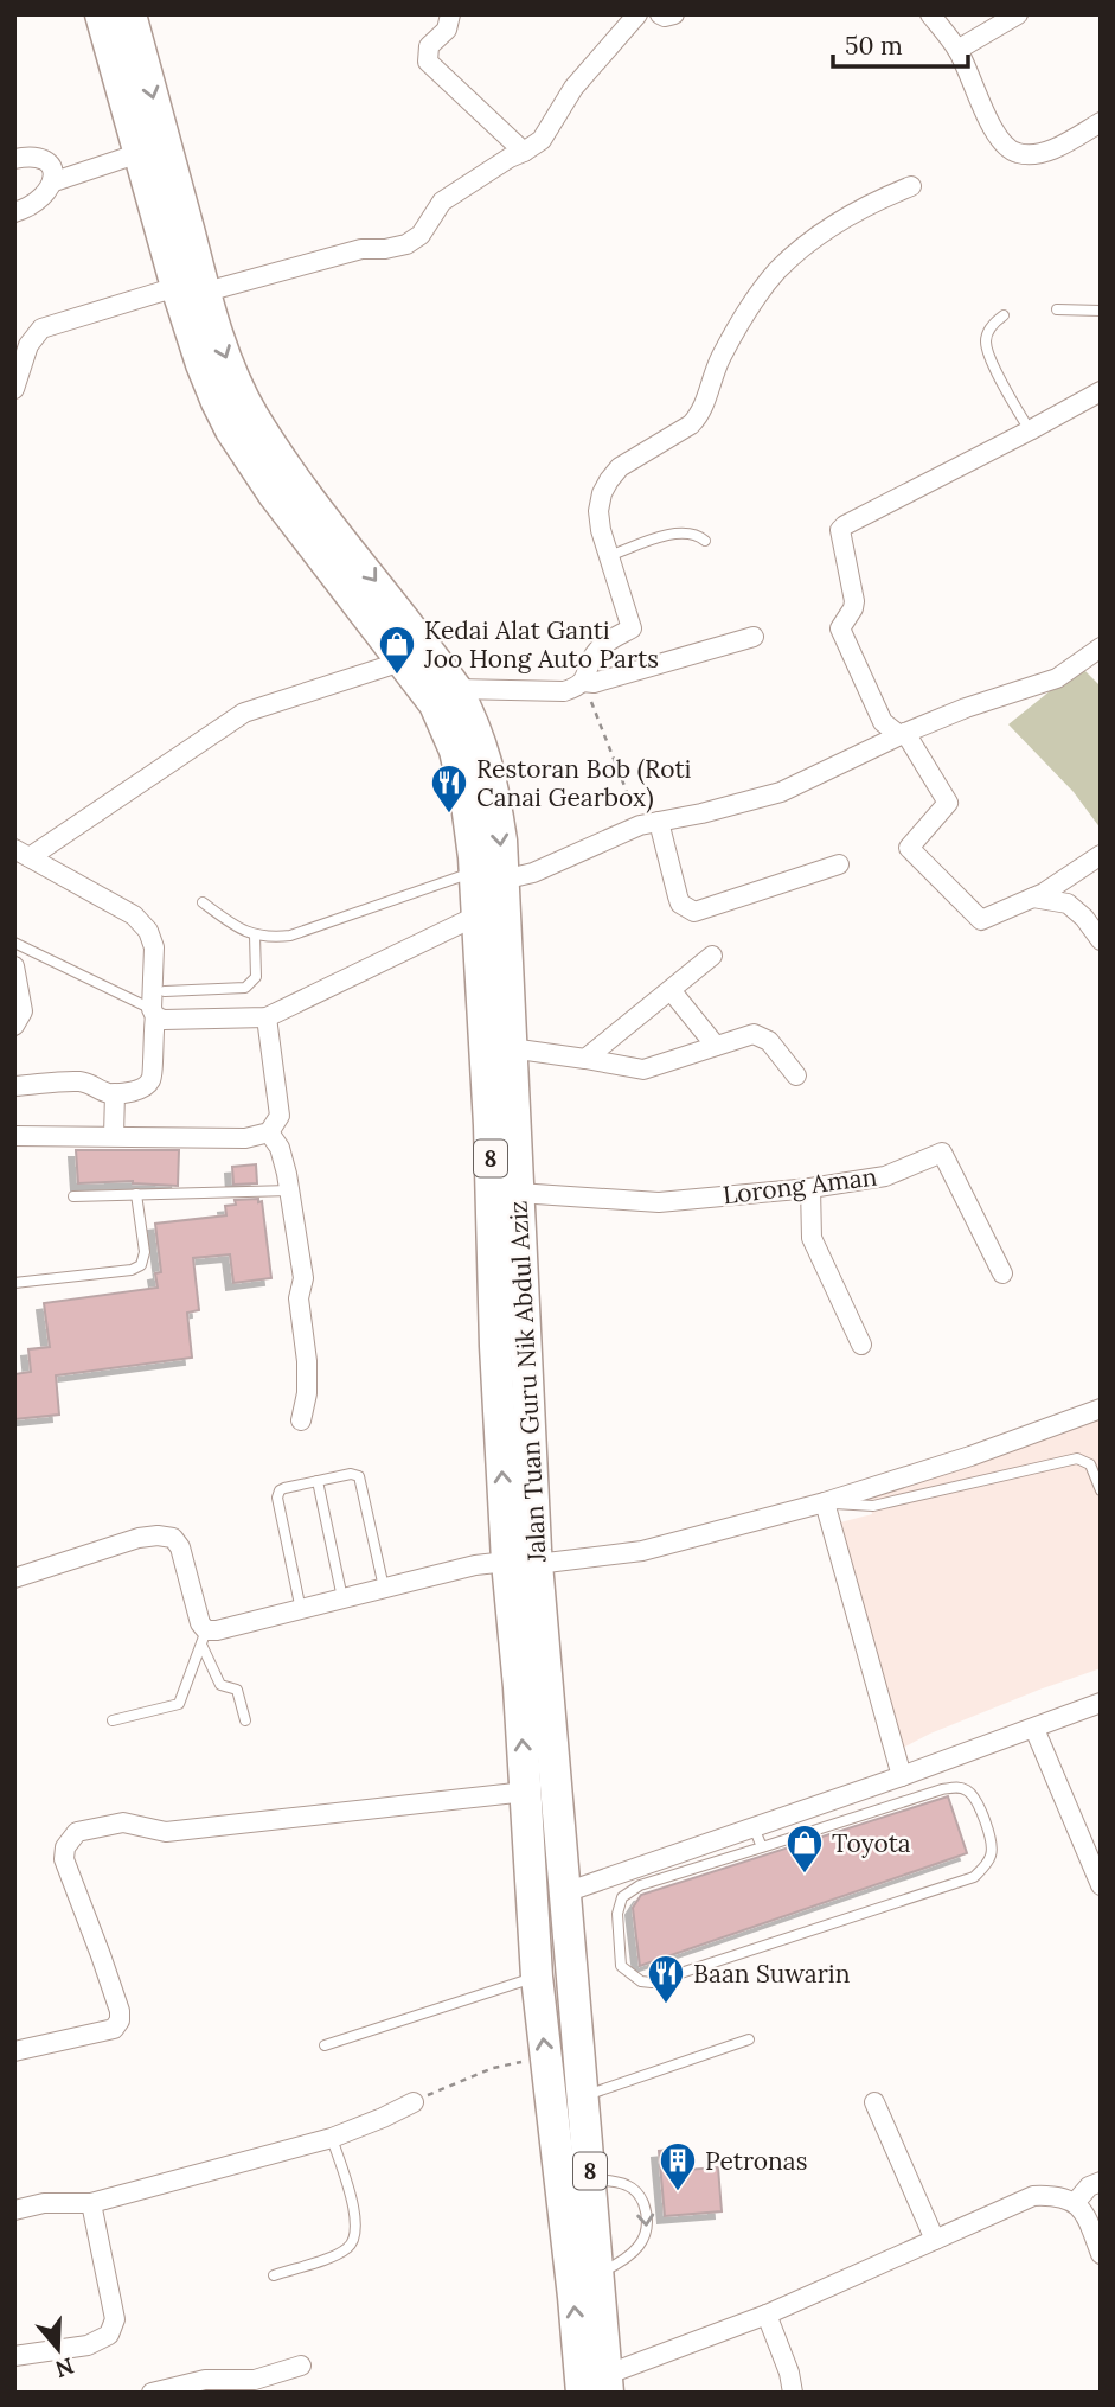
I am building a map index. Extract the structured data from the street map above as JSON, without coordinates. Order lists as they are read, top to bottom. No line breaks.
{"streets":{"main road":["8","Jalan Tuan Guru Nik Abdul Aziz"],"street":["Lorong Aman"]},"crossings":[["Lorong Aman","Jalan Tuan Guru Nik Abdul Aziz"]],"places":{"shop":["Kedai Alat Ganti Joo Hong Auto Parts","Toyota"],"restaurant":["Restoran Bob (Roti Canai Gearbox)","Baan Suwarin"],"building":["Petronas"]},"scale_bar":"50 m","north":"bottom"}
